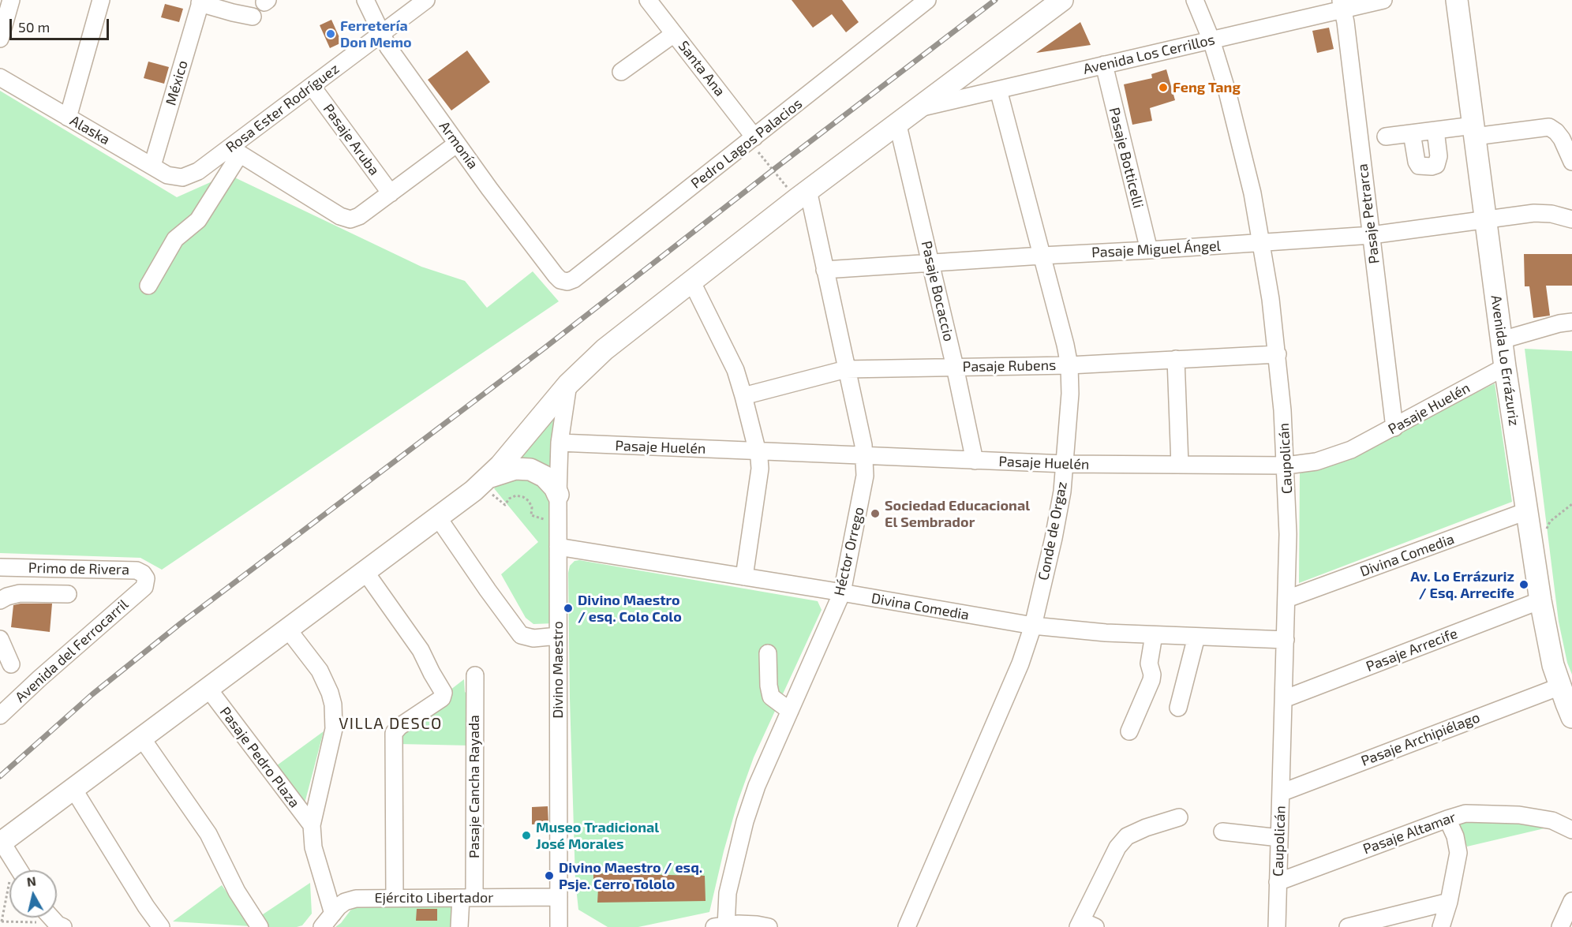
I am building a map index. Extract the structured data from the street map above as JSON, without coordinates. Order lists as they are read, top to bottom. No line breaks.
{"streets":{"main road":["Avenida Lo Errázuriz"],"street":["Avenida Los Cerrillos","Santa Ana","México","Rosa Ester Rodríguez","Alaska","Pasaje Aruba","Pedro Lagos Palacios","Armonía","Pasaje Botticelli","Pasaje Petrarca","Pasaje Miguel Ángel","Pasaje Bocaccio","Pasaje Rubens","Pasaje Huelén","Caupolicán","Conde de Orgaz","Héctor Orrego","Divina Comedia","Primo de Rivera","Pasaje Arrecife","Avenida del Ferrocarril","Divino Maestro","Pasaje Archipiélago","Pasaje Pedro Plaza","Pasaje Cancha Rayada","Pasaje Altamar","Ejército Libertador"]},"crossings":[["Avenida Los Cerrillos","Pasaje Botticelli"],["Avenida Los Cerrillos","Pasaje Petrarca"],["Avenida Los Cerrillos","Caupolicán"],["Avenida Los Cerrillos","Conde de Orgaz"],["Santa Ana","Pedro Lagos Palacios"],["México","Alaska"],["Rosa Ester Rodríguez","Alaska"],["Rosa Ester Rodríguez","Pasaje Aruba"],["Rosa Ester Rodríguez","Armonía"],["Pedro Lagos Palacios","Armonía"],["Pasaje Botticelli","Pasaje Miguel Ángel"],["Pasaje Petrarca","Pasaje Miguel Ángel"],["Pasaje Petrarca","Pasaje Huelén"],["Pasaje Miguel Ángel","Pasaje Bocaccio"],["Pasaje Miguel Ángel","Avenida Lo Errázuriz"],["Pasaje Miguel Ángel","Caupolicán"],["Pasaje Miguel Ángel","Conde de Orgaz"],["Pasaje Miguel Ángel","Héctor Orrego"],["Pasaje Bocaccio","Pasaje Rubens"],["Pasaje Bocaccio","Pasaje Huelén"],["Avenida Lo Errázuriz","Pasaje Huelén"],["Avenida Lo Errázuriz","Divina Comedia"],["Avenida Lo Errázuriz","Pasaje Arrecife"],["Avenida Lo Errázuriz","Pasaje Archipiélago"],["Pasaje Rubens","Caupolicán"],["Pasaje Rubens","Conde de Orgaz"],["Pasaje Rubens","Héctor Orrego"],["Pasaje Huelén","Caupolicán"],["Pasaje Huelén","Conde de Orgaz"],["Pasaje Huelén","Héctor Orrego"],["Pasaje Huelén","Divino Maestro"],["Caupolicán","Divina Comedia"],["Caupolicán","Pasaje Arrecife"],["Caupolicán","Pasaje Archipiélago"],["Caupolicán","Pasaje Altamar"],["Conde de Orgaz","Divina Comedia"],["Héctor Orrego","Divina Comedia"],["Divina Comedia","Divino Maestro"],["Primo de Rivera","Avenida del Ferrocarril"],["Divino Maestro","Ejército Libertador"],["Pasaje Cancha Rayada","Ejército Libertador"]],"districts":["VILLA DESCO"],"places":["Ferretería Don Memo","Feng Tang","Sociedad Educacional El Sembrador","Av. Lo Errázuriz / Esq. Arrecife","Divino Maestro / esq. Colo Colo","Museo Tradicional José Morales","Divino Maestro / esq. Psje. Cerro Tololo"],"scale_bar":"50 m","north":"top"}
